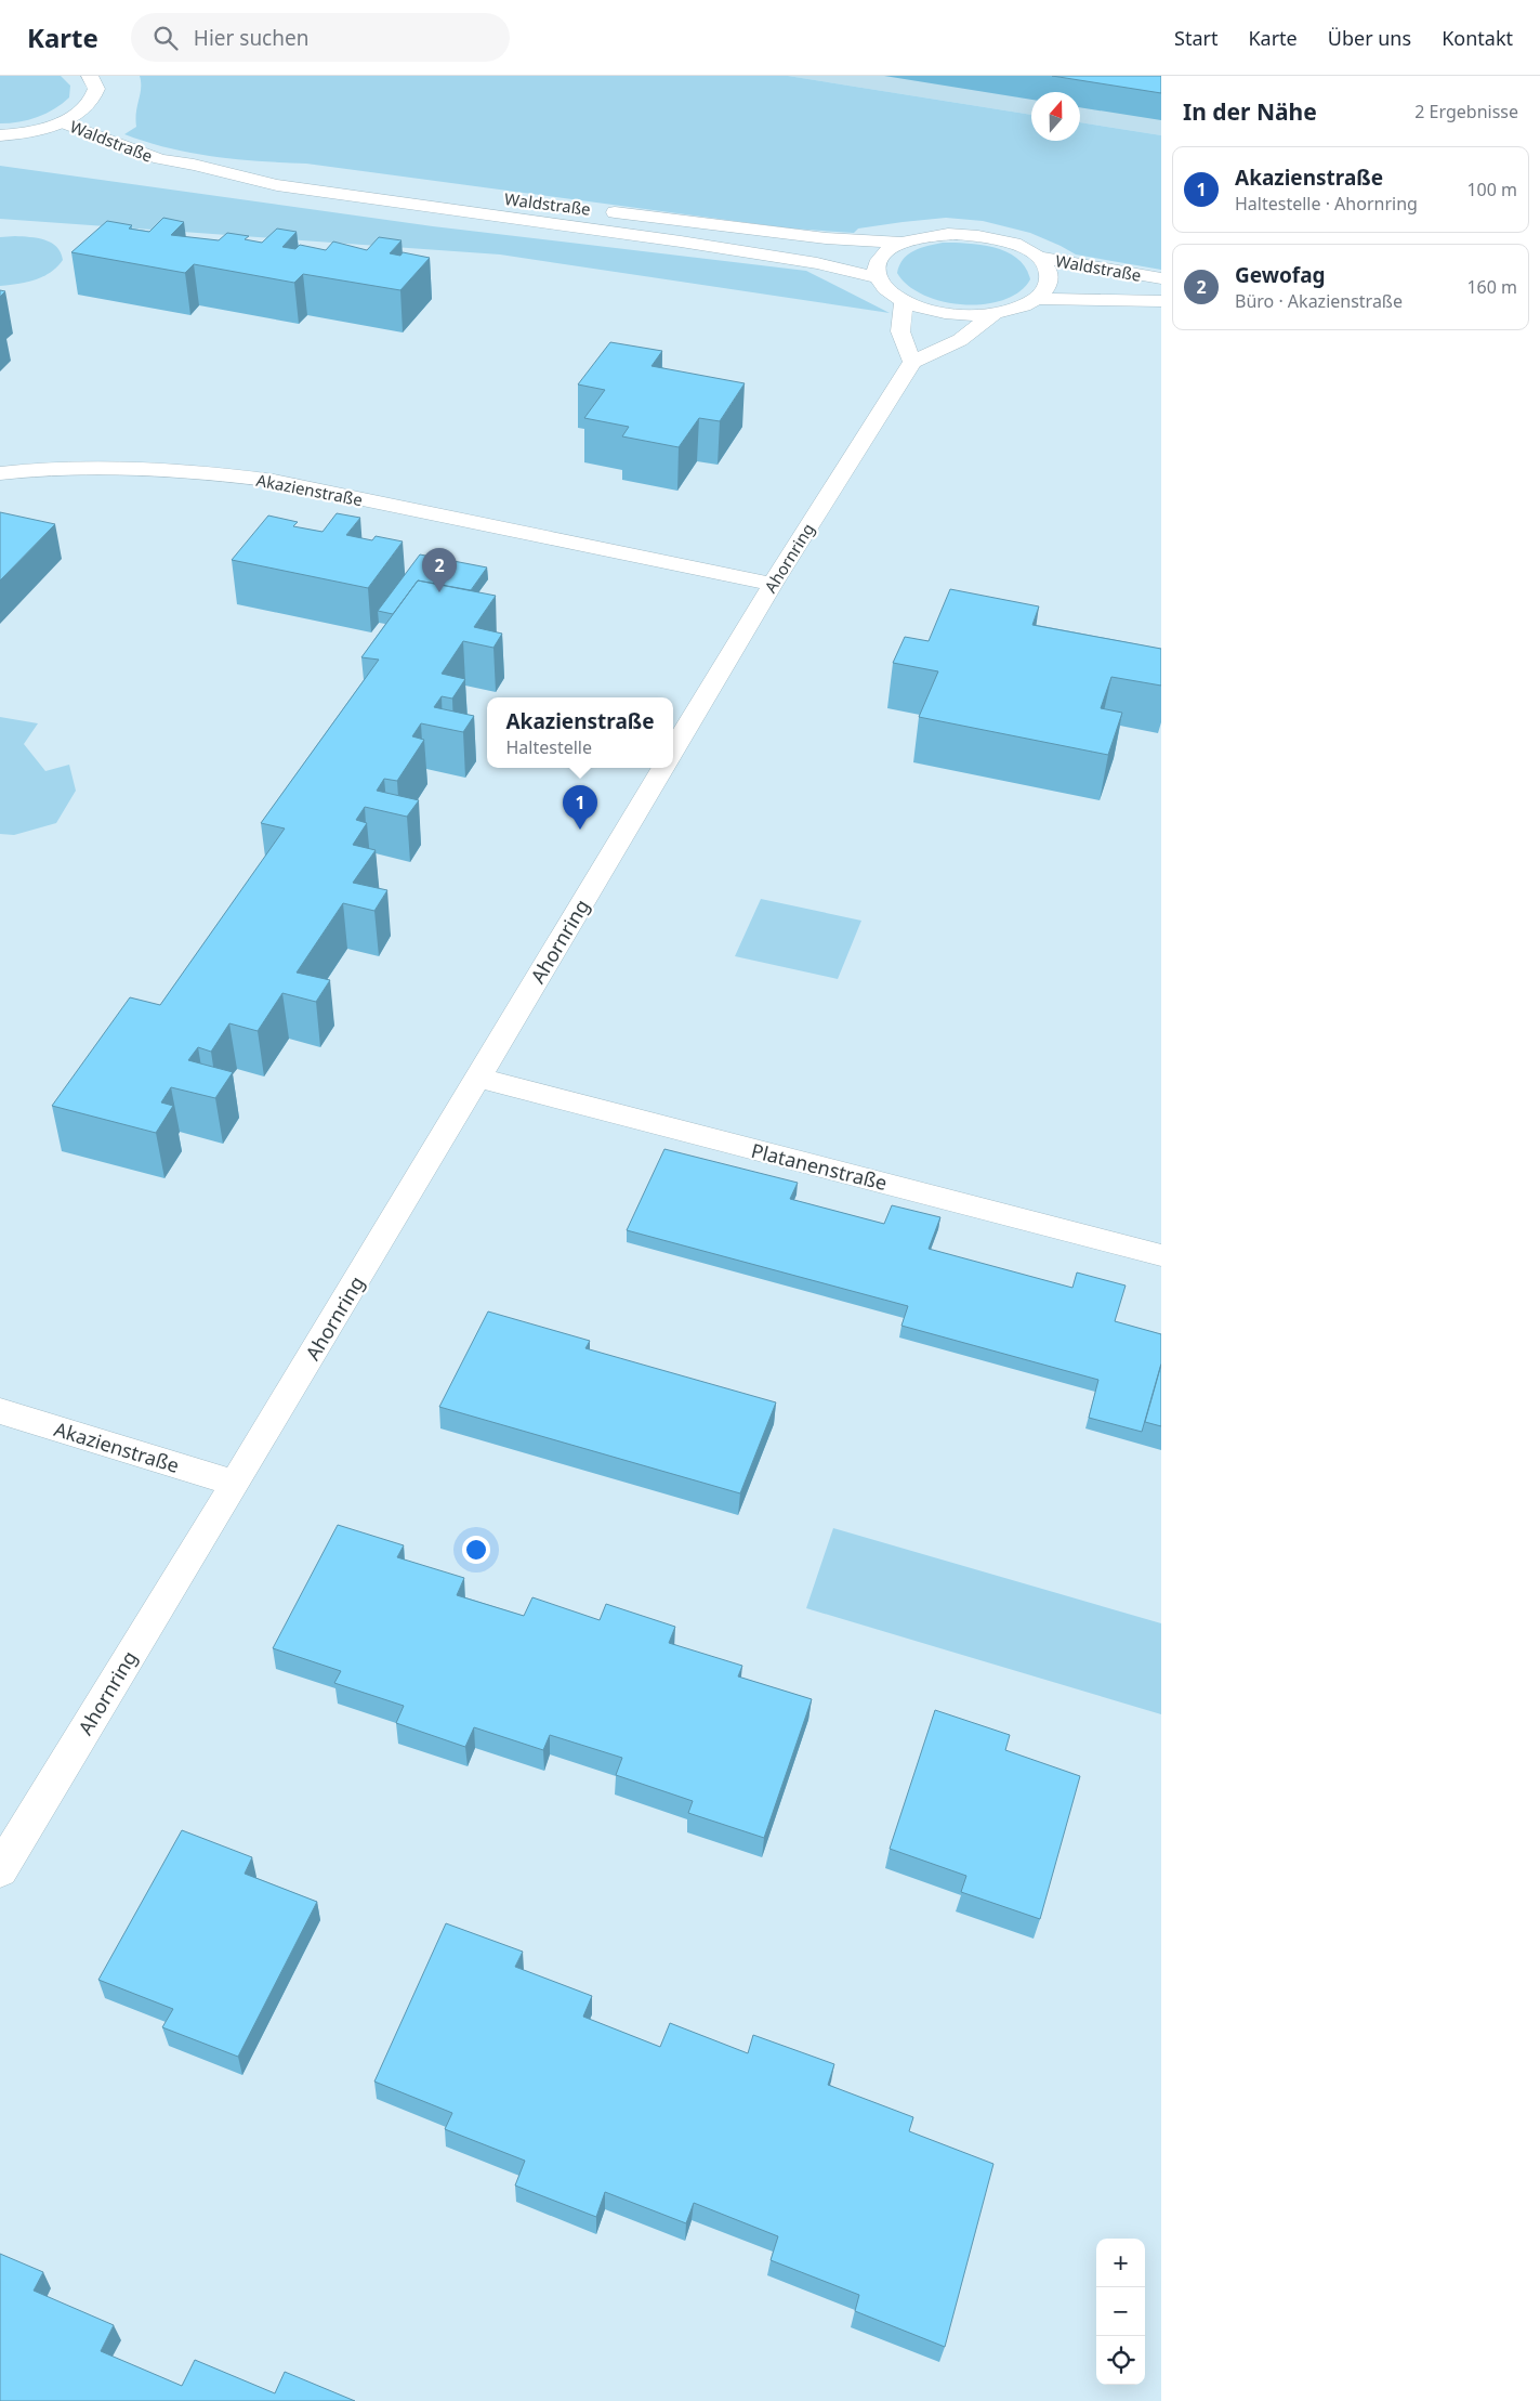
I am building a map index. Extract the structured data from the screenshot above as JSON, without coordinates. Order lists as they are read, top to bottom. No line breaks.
{"streets":{"street":["Waldstraße","Akazienstraße","Ahornring","Platanenstraße"]},"crossings":[["Akazienstraße","Ahornring"],["Ahornring","Platanenstraße"]],"north":"top","page":{"header":"Karte","search":"Hier suchen","nav":["Start","Karte","Über uns","Kontakt"],"heading":["In der Nähe","2 Ergebnisse"],"list":[{"mark":"1","name":"Akazienstraße","note":"Haltestelle · Ahornring","value":"100 m"},{"mark":"2","name":"Gewofag","note":"Büro · Akazienstraße","value":"160 m"}],"pins":["2","1"],"popup":["Akazienstraße","Haltestelle"],"map_buttons":["+","−"]}}
